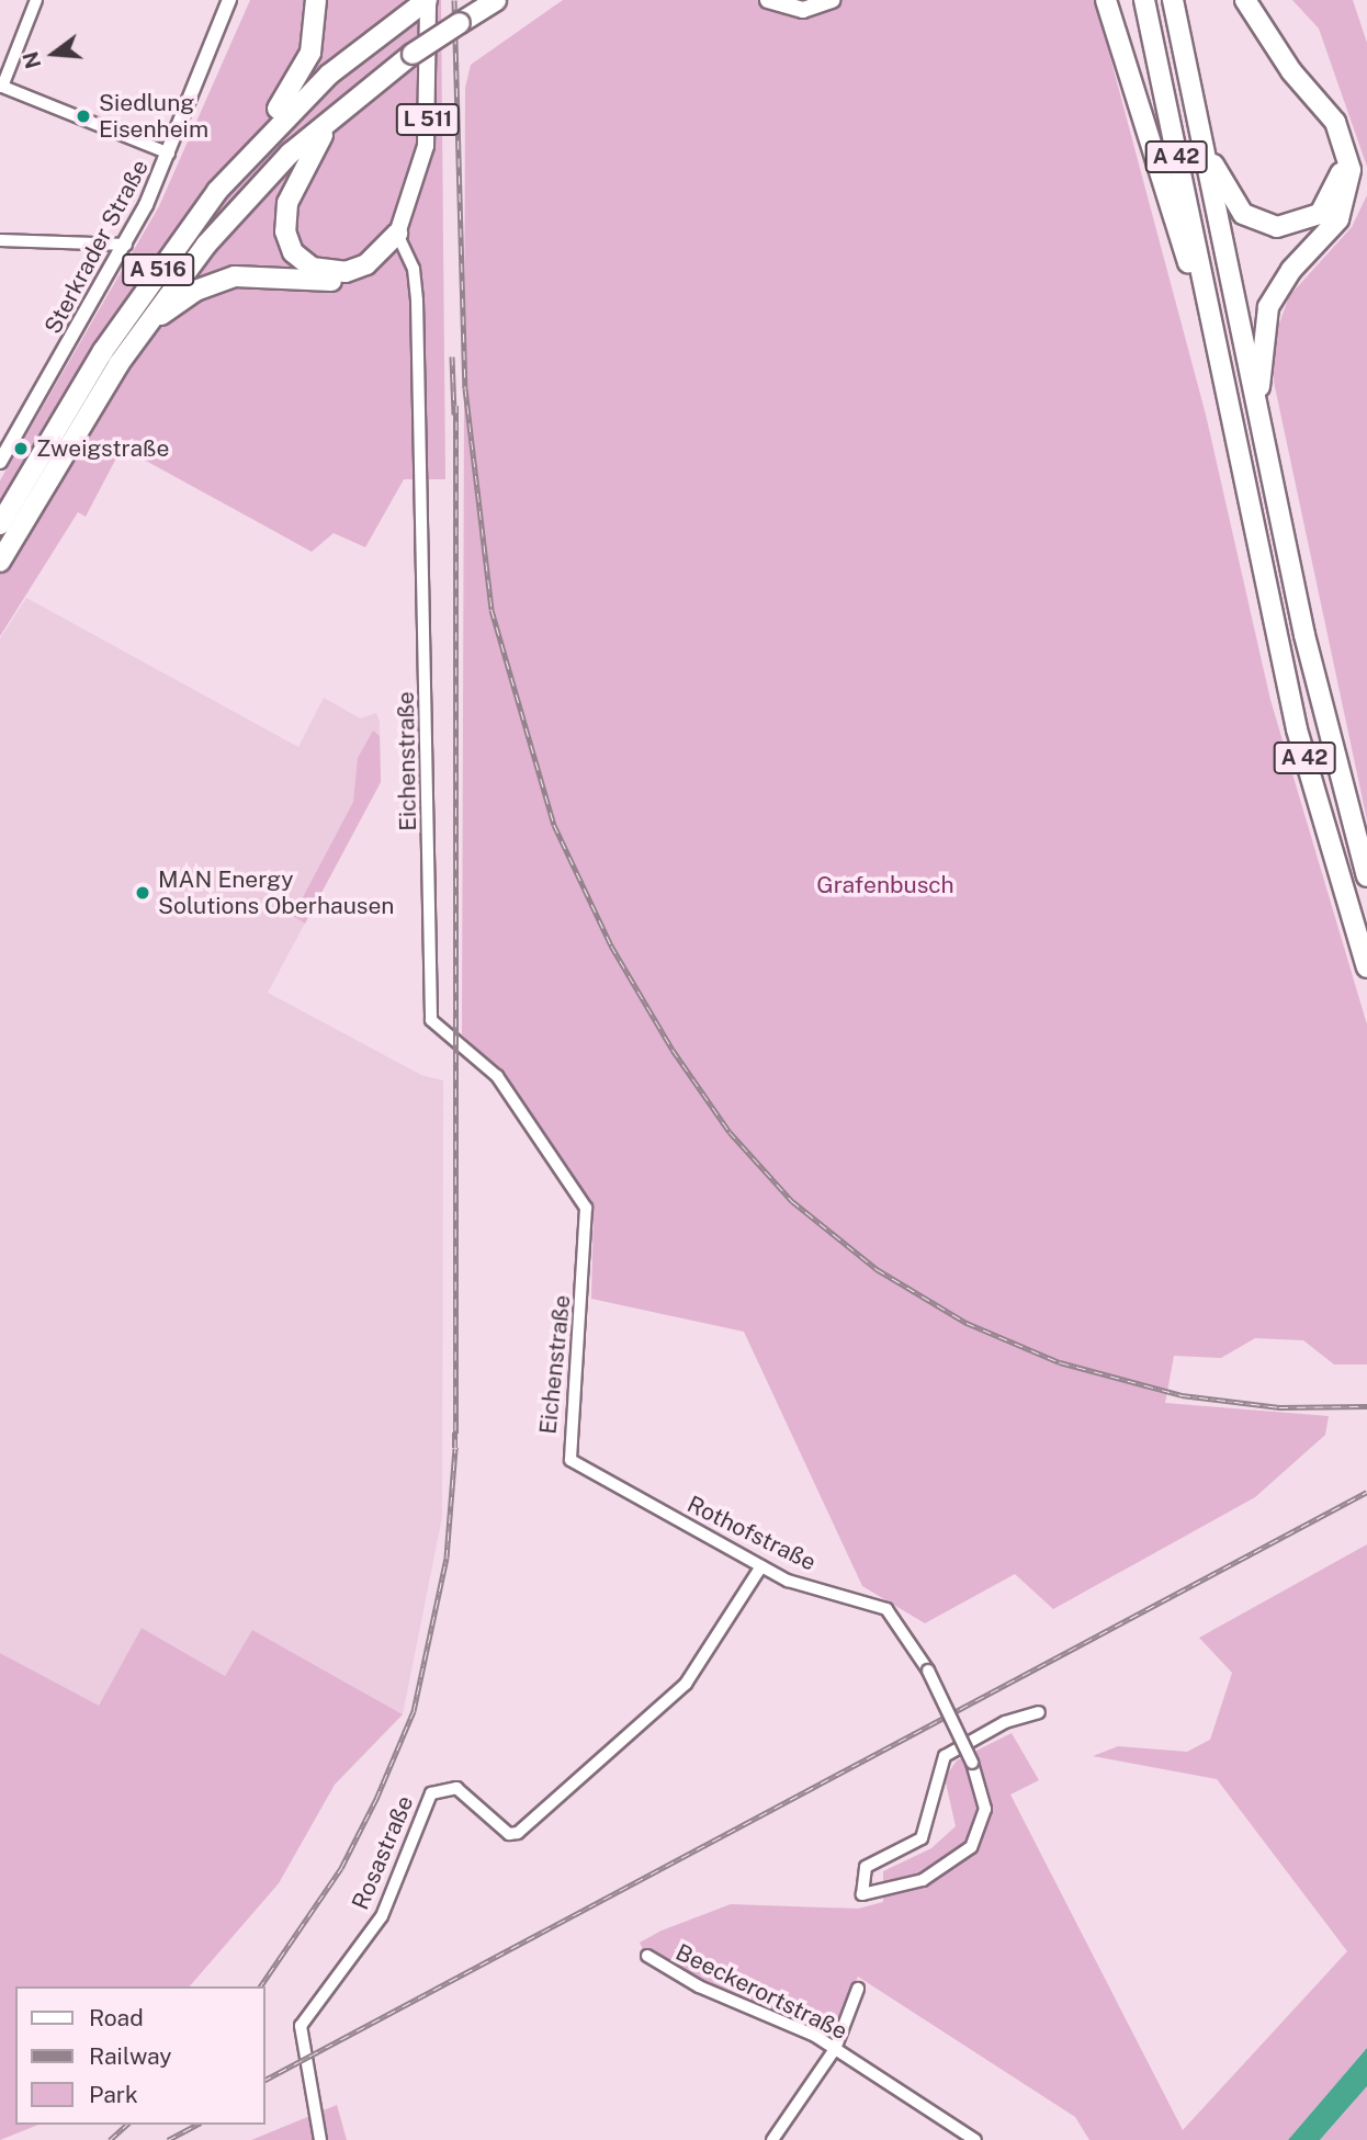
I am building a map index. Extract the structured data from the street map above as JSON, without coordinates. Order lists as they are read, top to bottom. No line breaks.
{"streets":{"highway":["A 42","A 516"],"main road":["L 511"],"street":["Sterkrader Straße","Eichenstraße","Rothofstraße","Rosastraße","Beeckerortstraße"]},"crossings":[["L 511","A 516"],["L 511","Eichenstraße"],["Eichenstraße","Rothofstraße"],["Rothofstraße","Rosastraße"]],"parks":["Grafenbusch"],"places":["Siedlung Eisenheim","Zweigstraße","MAN Energy Solutions Oberhausen"],"legend":["Road","Railway","Park"],"north":"left"}
